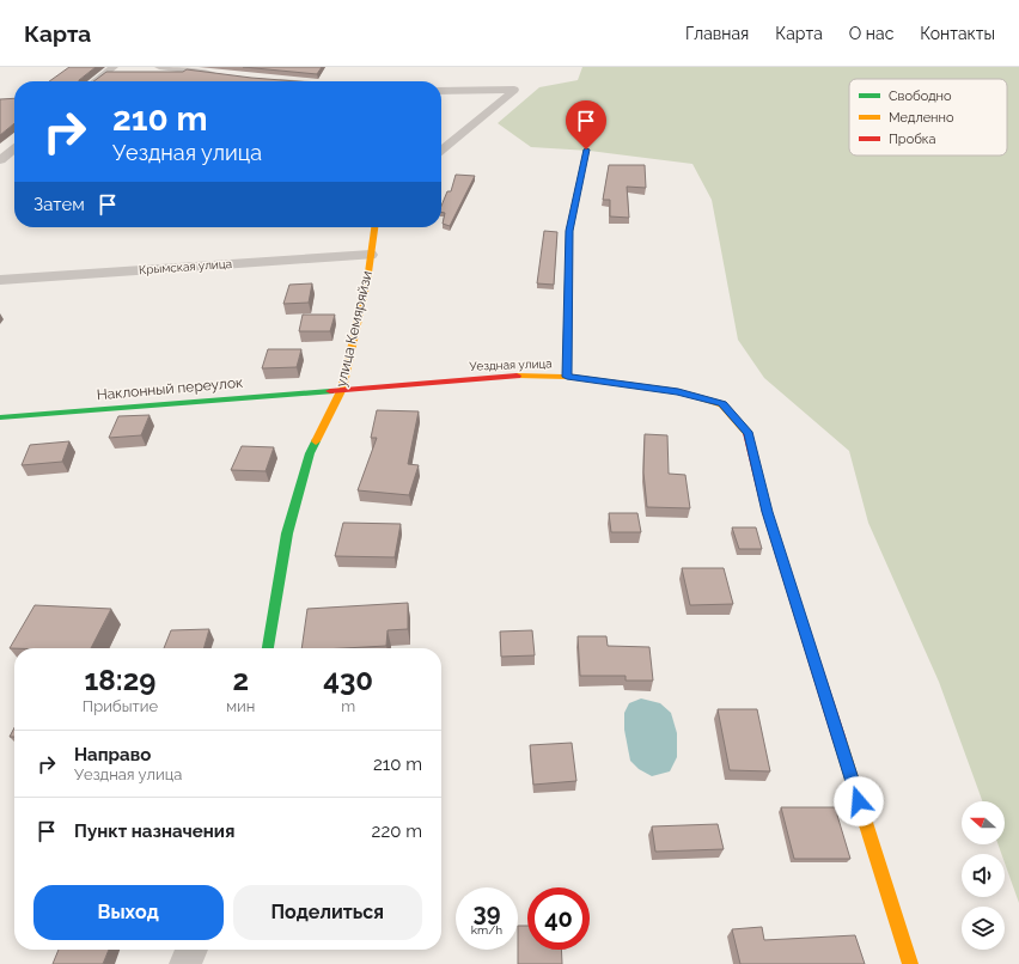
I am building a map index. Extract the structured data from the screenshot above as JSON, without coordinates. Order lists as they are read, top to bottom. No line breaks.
{"streets":{"street":["Крымская улица","улица Кемяряйзи","Уездная улица","Наклонный переулок"]},"crossings":[["Крымская улица","улица Кемяряйзи"],["улица Кемяряйзи","Уездная улица"],["улица Кемяряйзи","Наклонный переулок"],["Уездная улица","Наклонный переулок"]],"legend":["Свободно","Медленно","Пробка"],"north":"left","page":{"header":"Карта","nav":["Главная","Карта","О нас","Контакты"],"turn":["210 m","Уездная улица"],"then":"Затем","eta":["18:29","Прибытие","2","мин","430","m"],"list":[{"name":"Направо","note":"Уездная улица","value":"210 m"},{"name":"Пункт назначения","value":"220 m"}],"buttons":["Выход","Поделиться"],"speed":"39 km/h","limit":"40"}}
